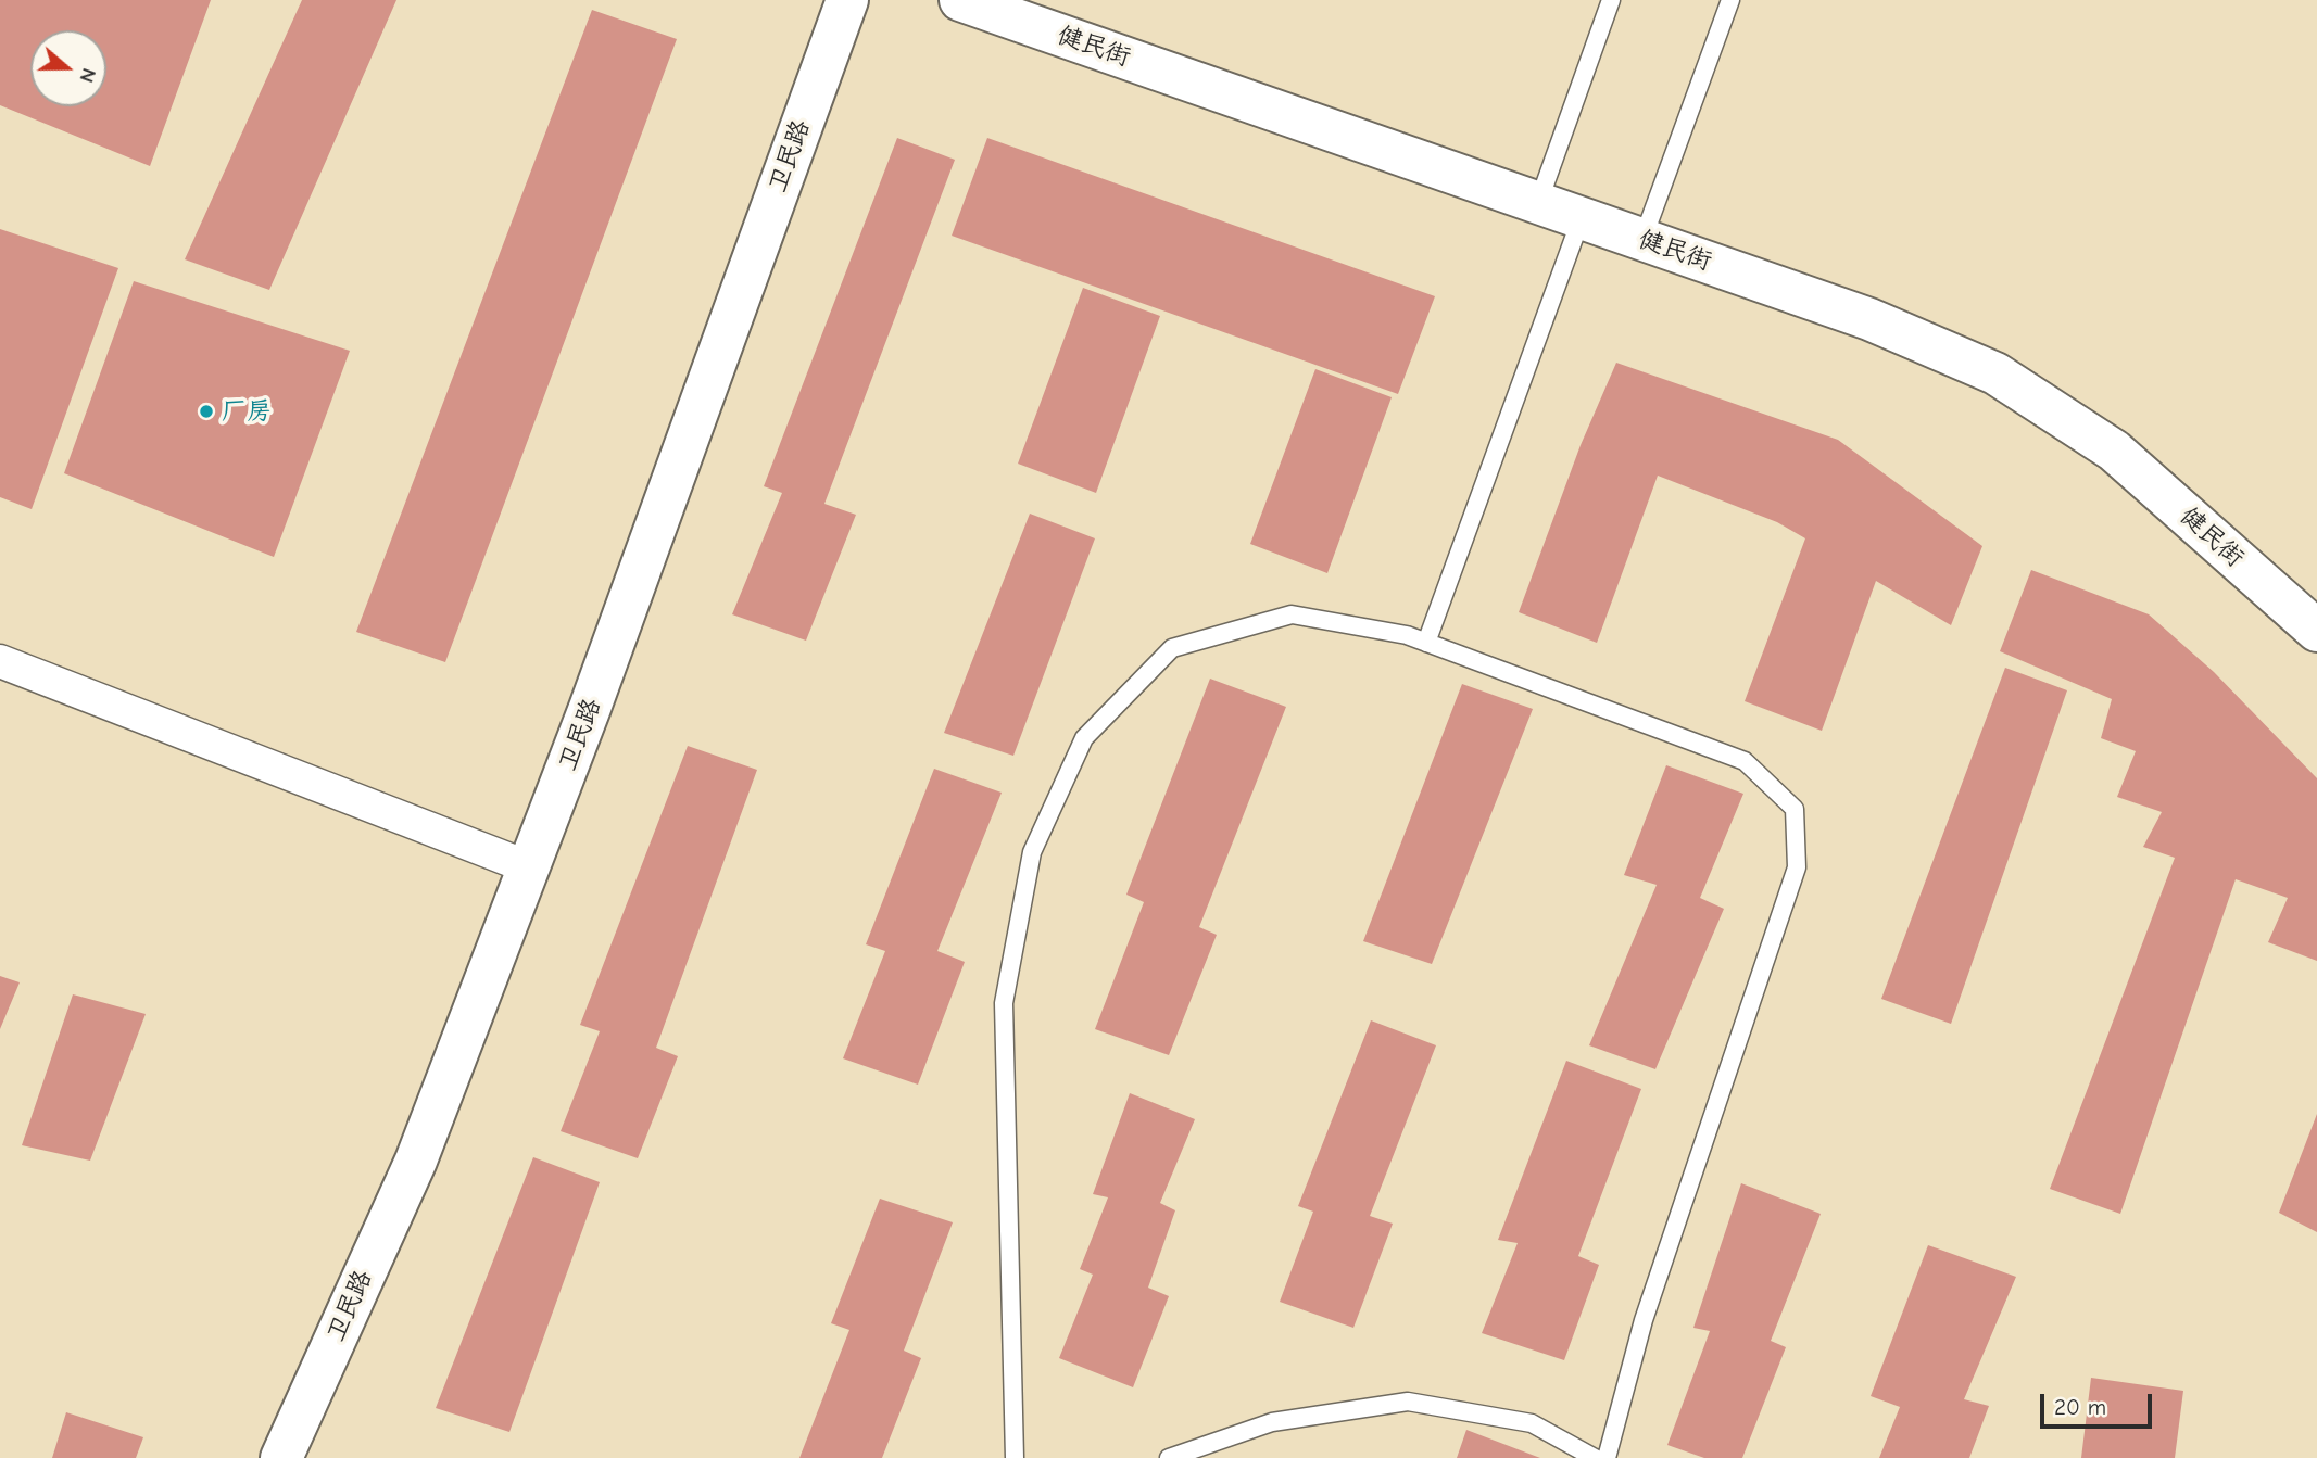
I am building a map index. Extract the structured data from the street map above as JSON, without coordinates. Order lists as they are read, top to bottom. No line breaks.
{"streets":{"street":["健民街","卫民路"]},"places":["厂房"],"scale_bar":"20 m","north":"right"}
